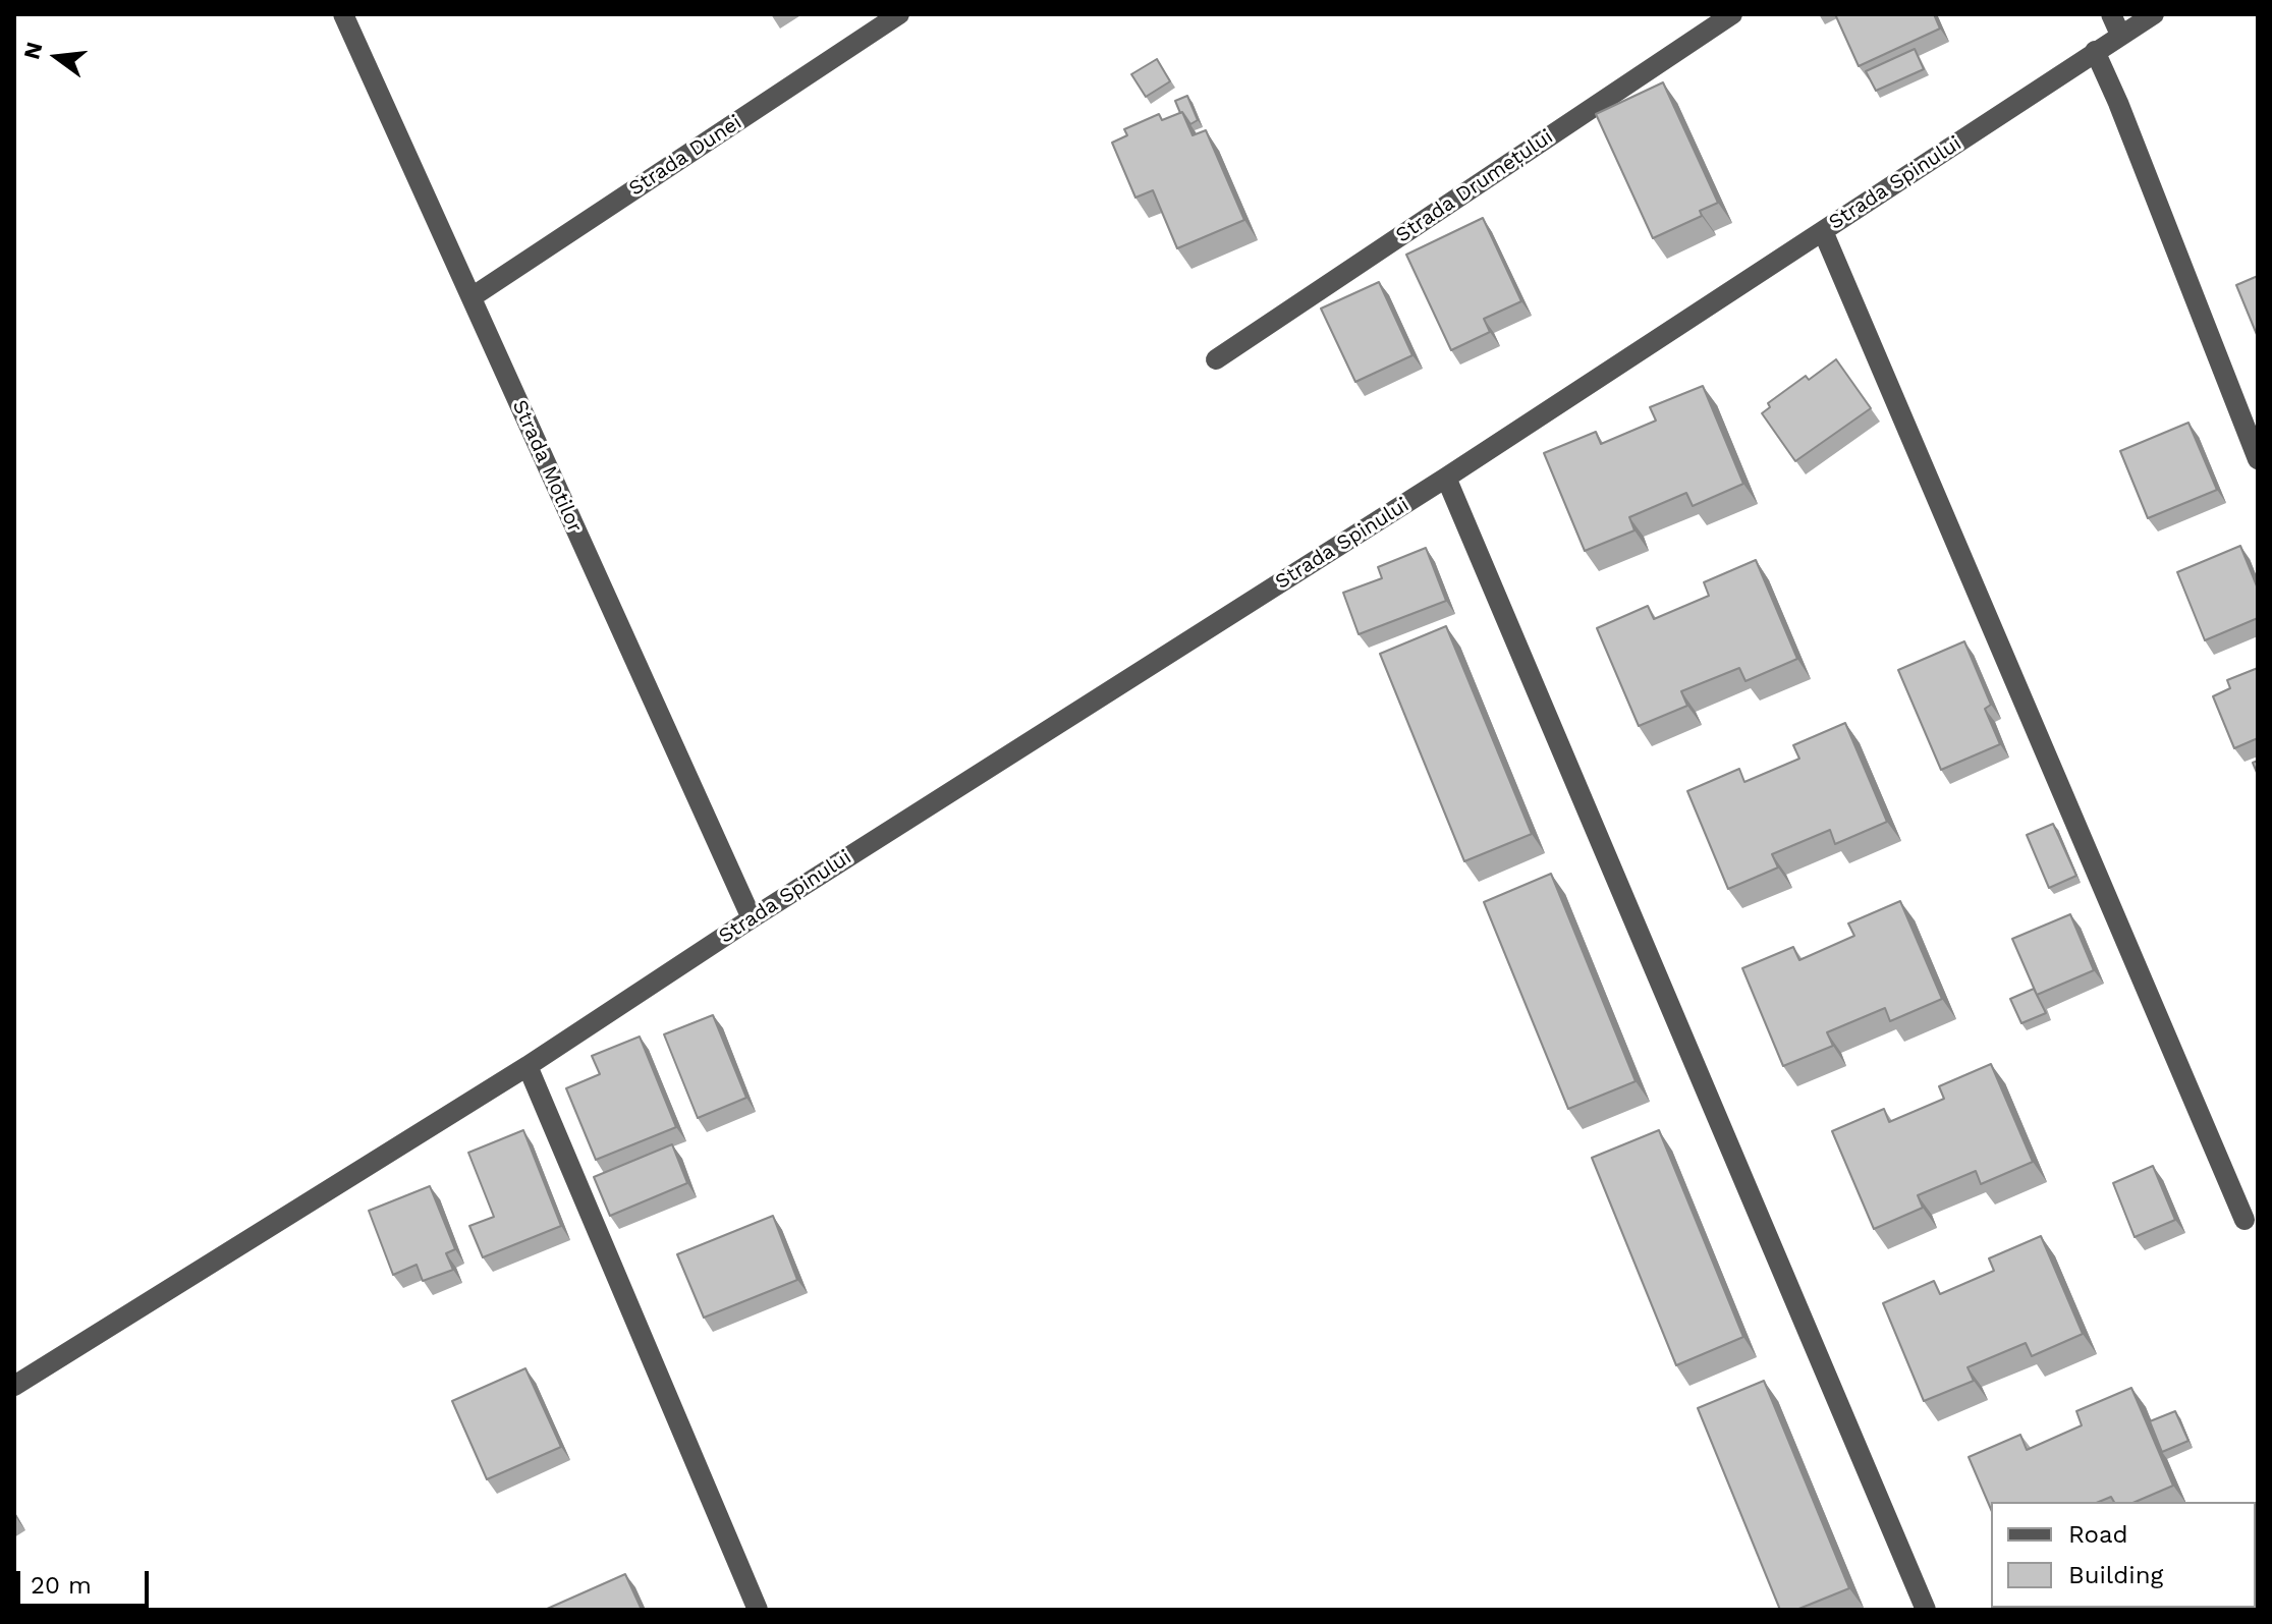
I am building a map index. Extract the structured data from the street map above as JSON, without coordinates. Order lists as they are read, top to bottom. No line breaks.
{"streets":{"street":["Strada Dunei","Strada Spinului","Strada Drumețului","Strada Motilor"]},"crossings":[["Strada Dunei","Strada Motilor"],["Strada Spinului","Strada Motilor"]],"legend":["Road","Building"],"scale_bar":"20 m","north":"left"}
